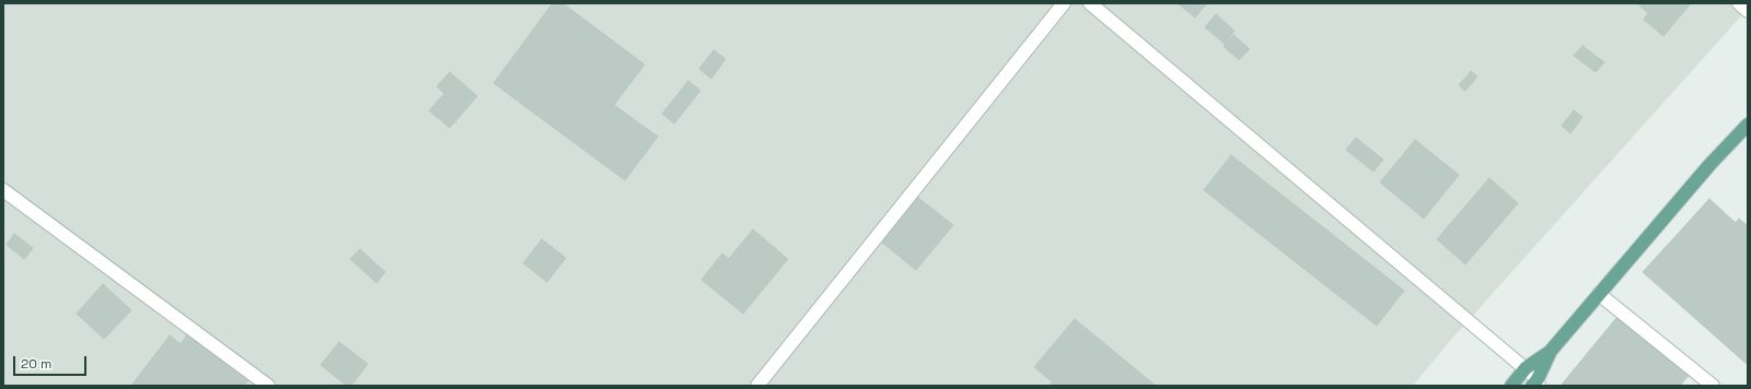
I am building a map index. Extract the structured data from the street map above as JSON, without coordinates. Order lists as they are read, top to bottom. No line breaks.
{"scale_bar":"20 m"}
